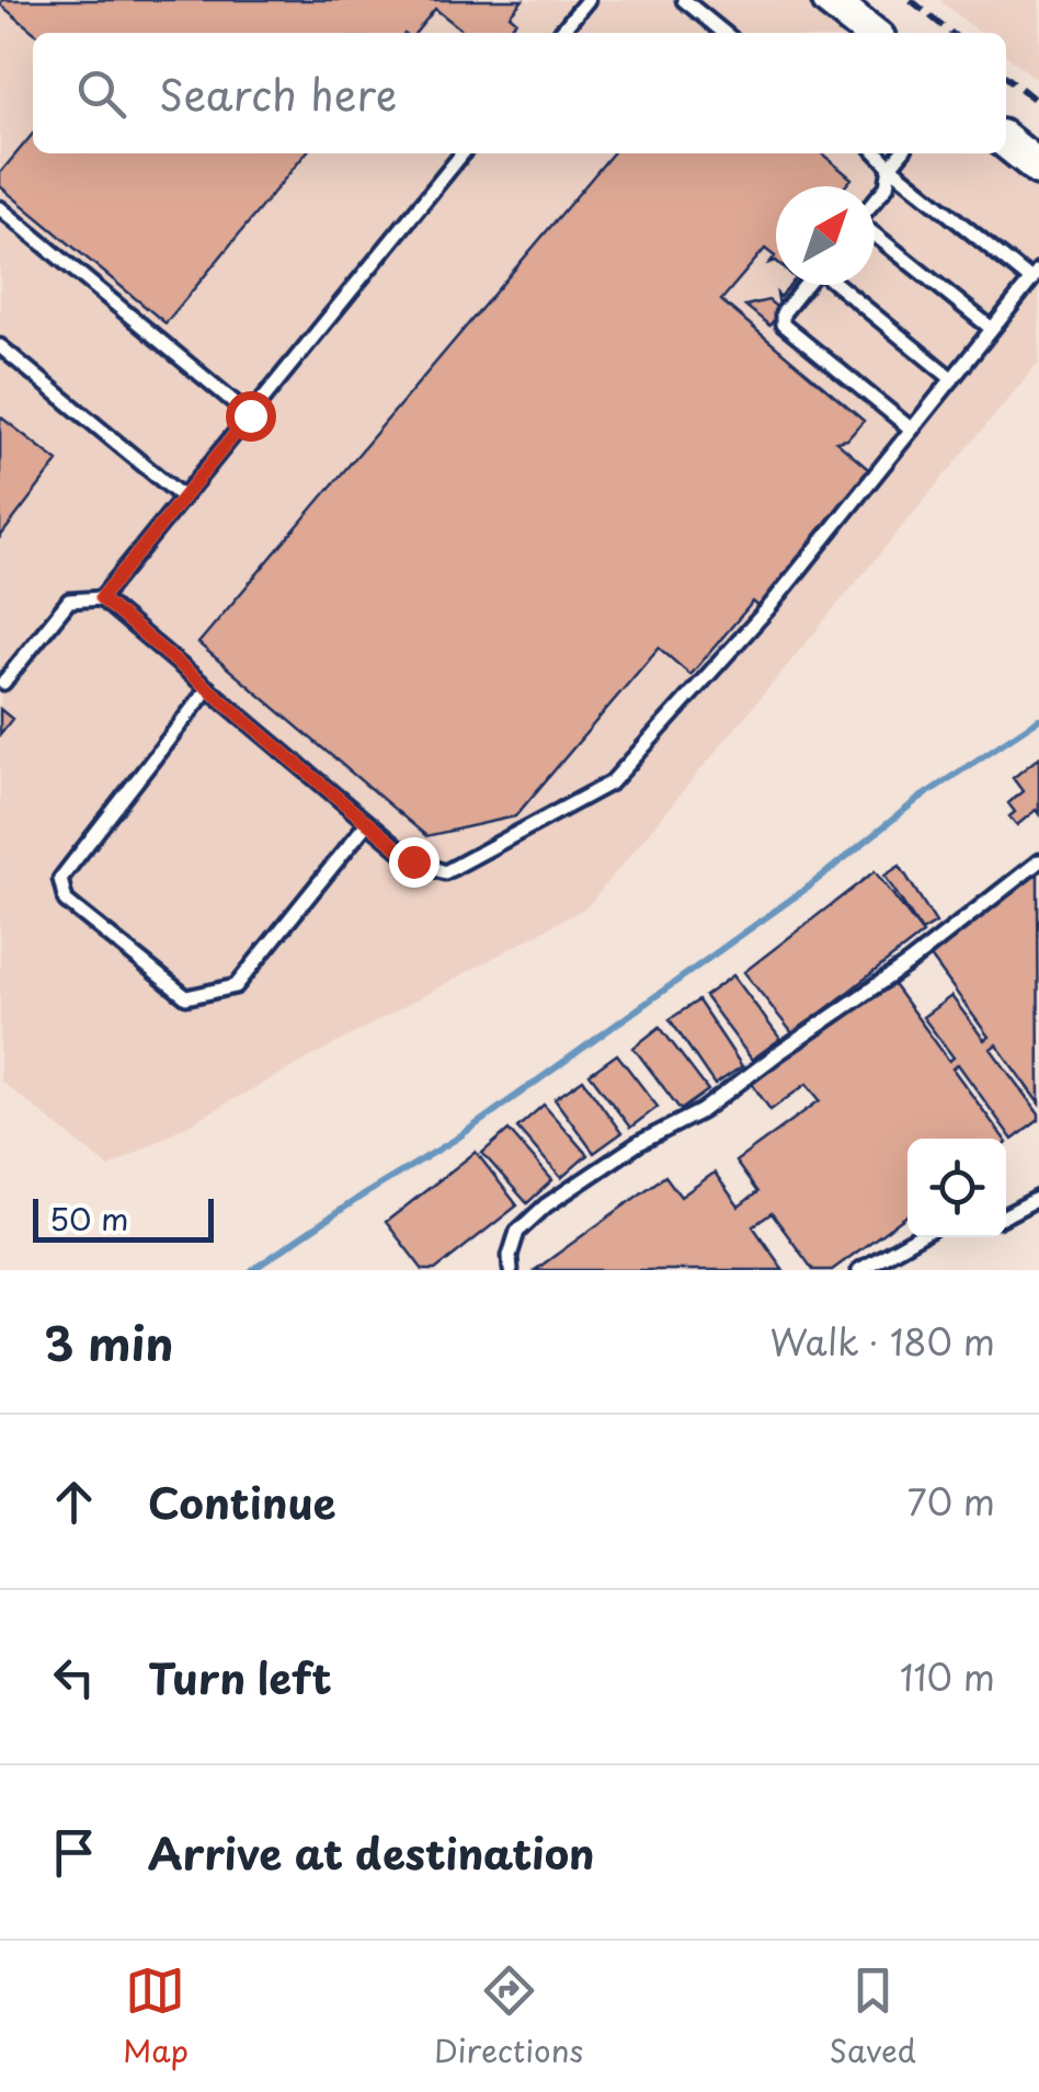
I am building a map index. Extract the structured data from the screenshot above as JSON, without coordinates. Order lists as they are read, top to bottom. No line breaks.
{"scale_bar":"50 m","north":"top right","page":{"search":"Search here","scale":"50 m","heading":["3 min","Walk · 180 m"],"list":[["Continue","70 m"],["Turn left","110 m"],"Arrive at destination"],"nav":["Map","Directions","Saved"]}}
